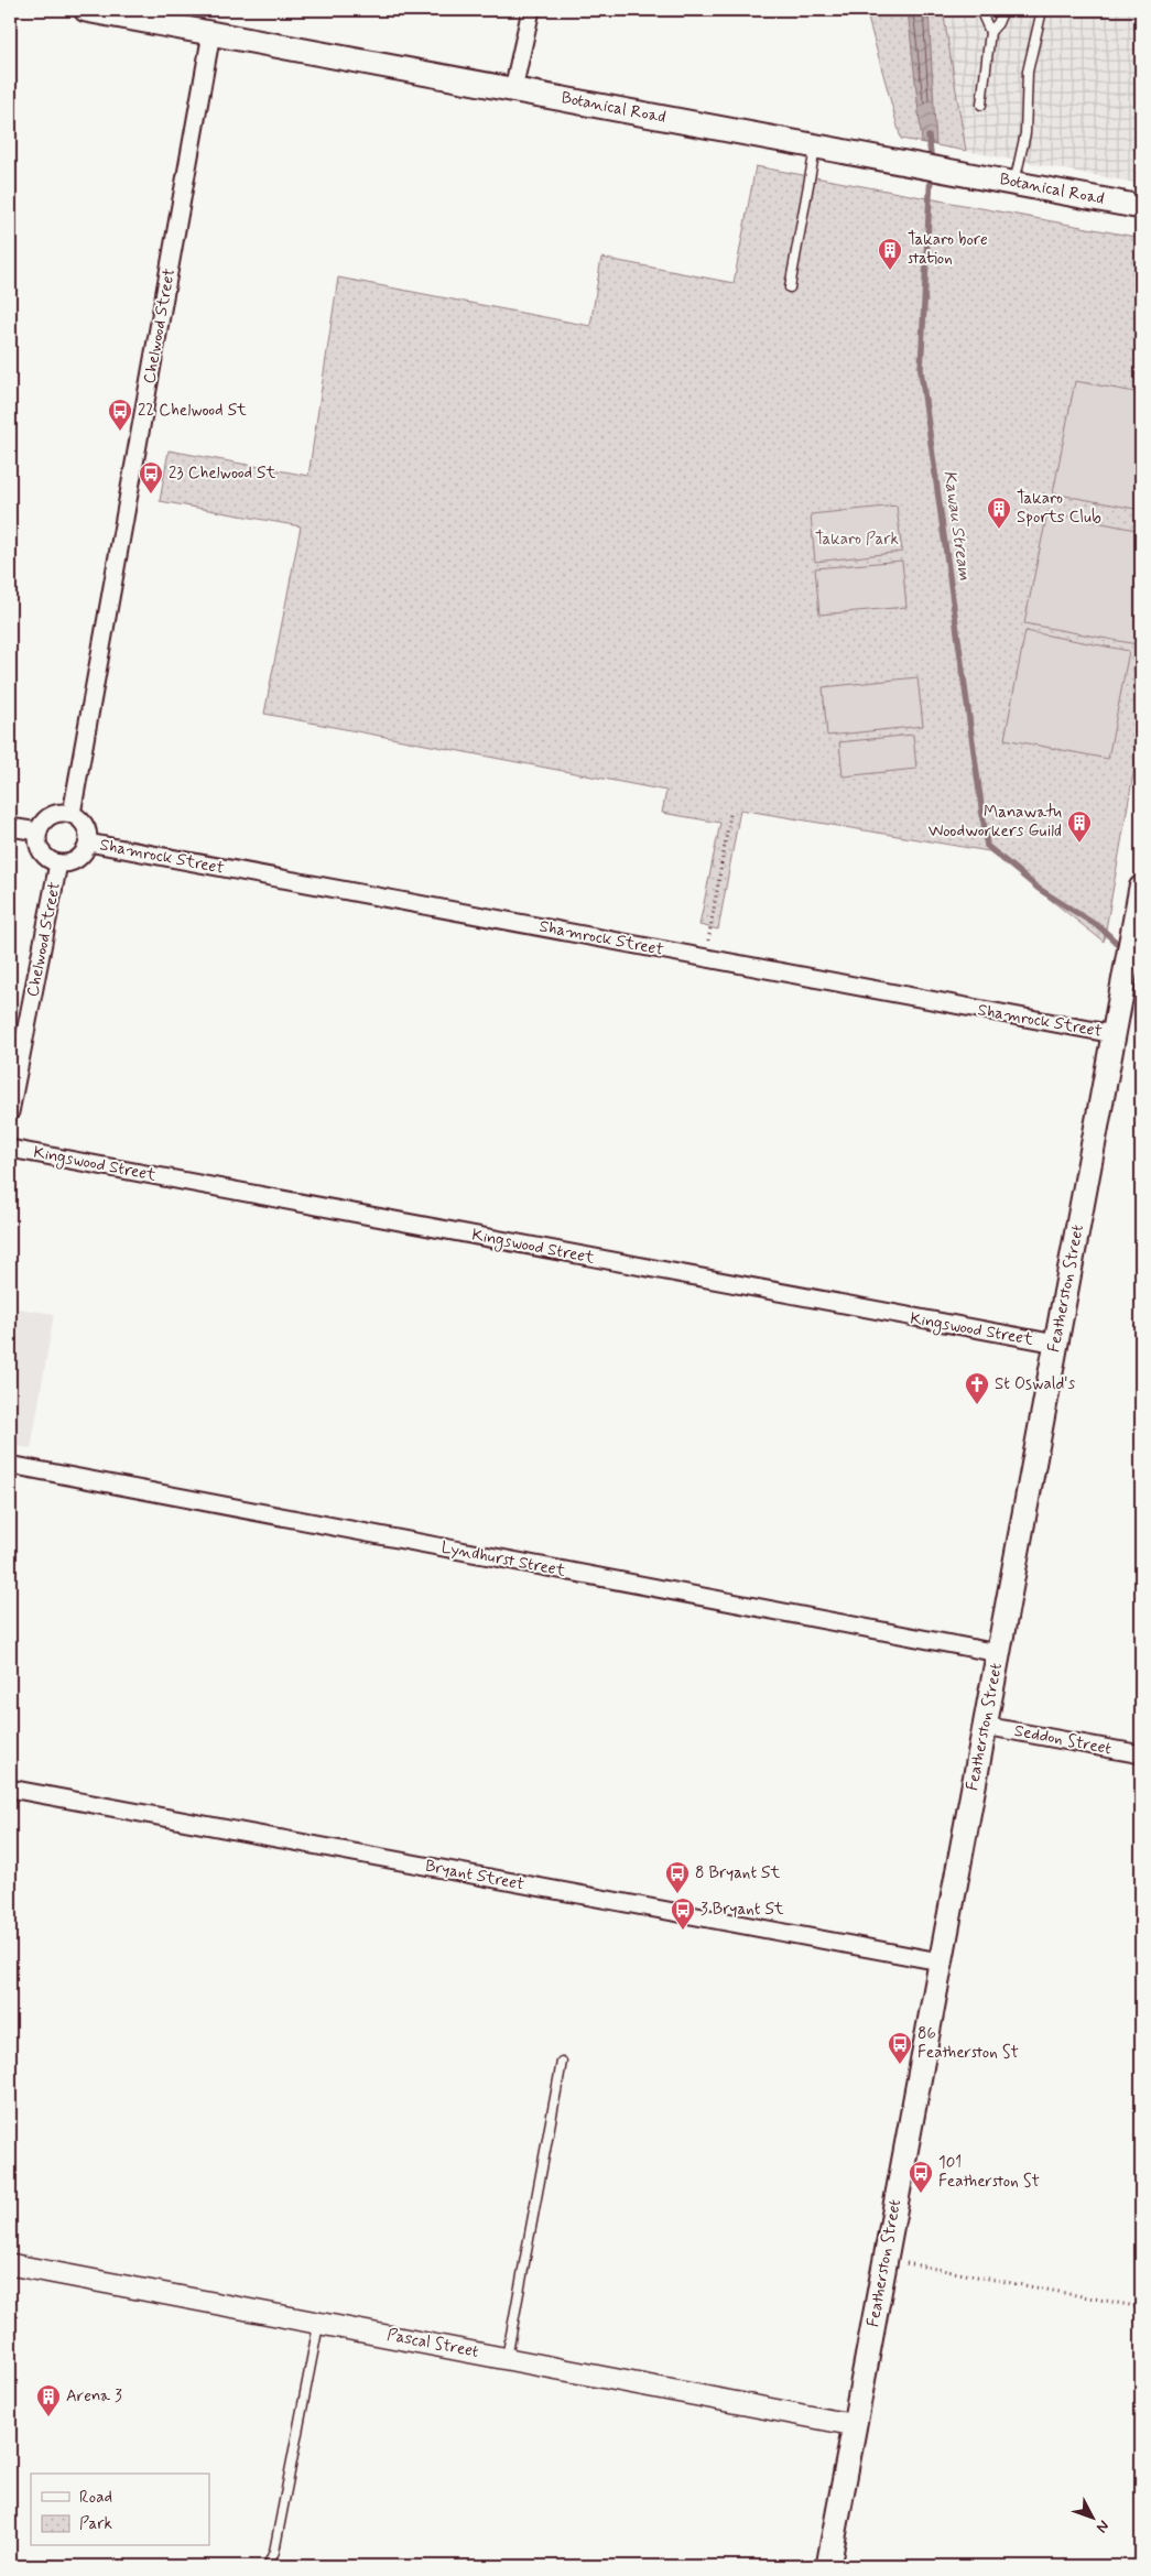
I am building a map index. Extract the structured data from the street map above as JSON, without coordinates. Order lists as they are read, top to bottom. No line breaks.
{"streets":{"main road":["Botanical Road","Featherston Street"],"street":["Chelwood Street","Shamrock Street","Kingswood Street","Lyndhurst Street","Seddon Street","Bryant Street","Pascal Street"]},"crossings":[["Botanical Road","Chelwood Street"],["Chelwood Street","Shamrock Street"],["Shamrock Street","Featherston Street"],["Kingswood Street","Featherston Street"],["Featherston Street","Lyndhurst Street"],["Featherston Street","Seddon Street"],["Featherston Street","Bryant Street"],["Featherston Street","Pascal Street"]],"water":["Kawau Stream"],"parks":["Takaro Park"],"places":{"building":["Takaro bore station","Takaro Sports Club","Manawatu Woodworkers Guild","Arena 3"],"bus stop":["22 Chelwood St","23 Chelwood St","8 Bryant St","3 Bryant St","86 Featherston St","101 Featherston St"],"church":["St Oswald's"]},"legend":["Road","Park"],"north":"bottom right"}
